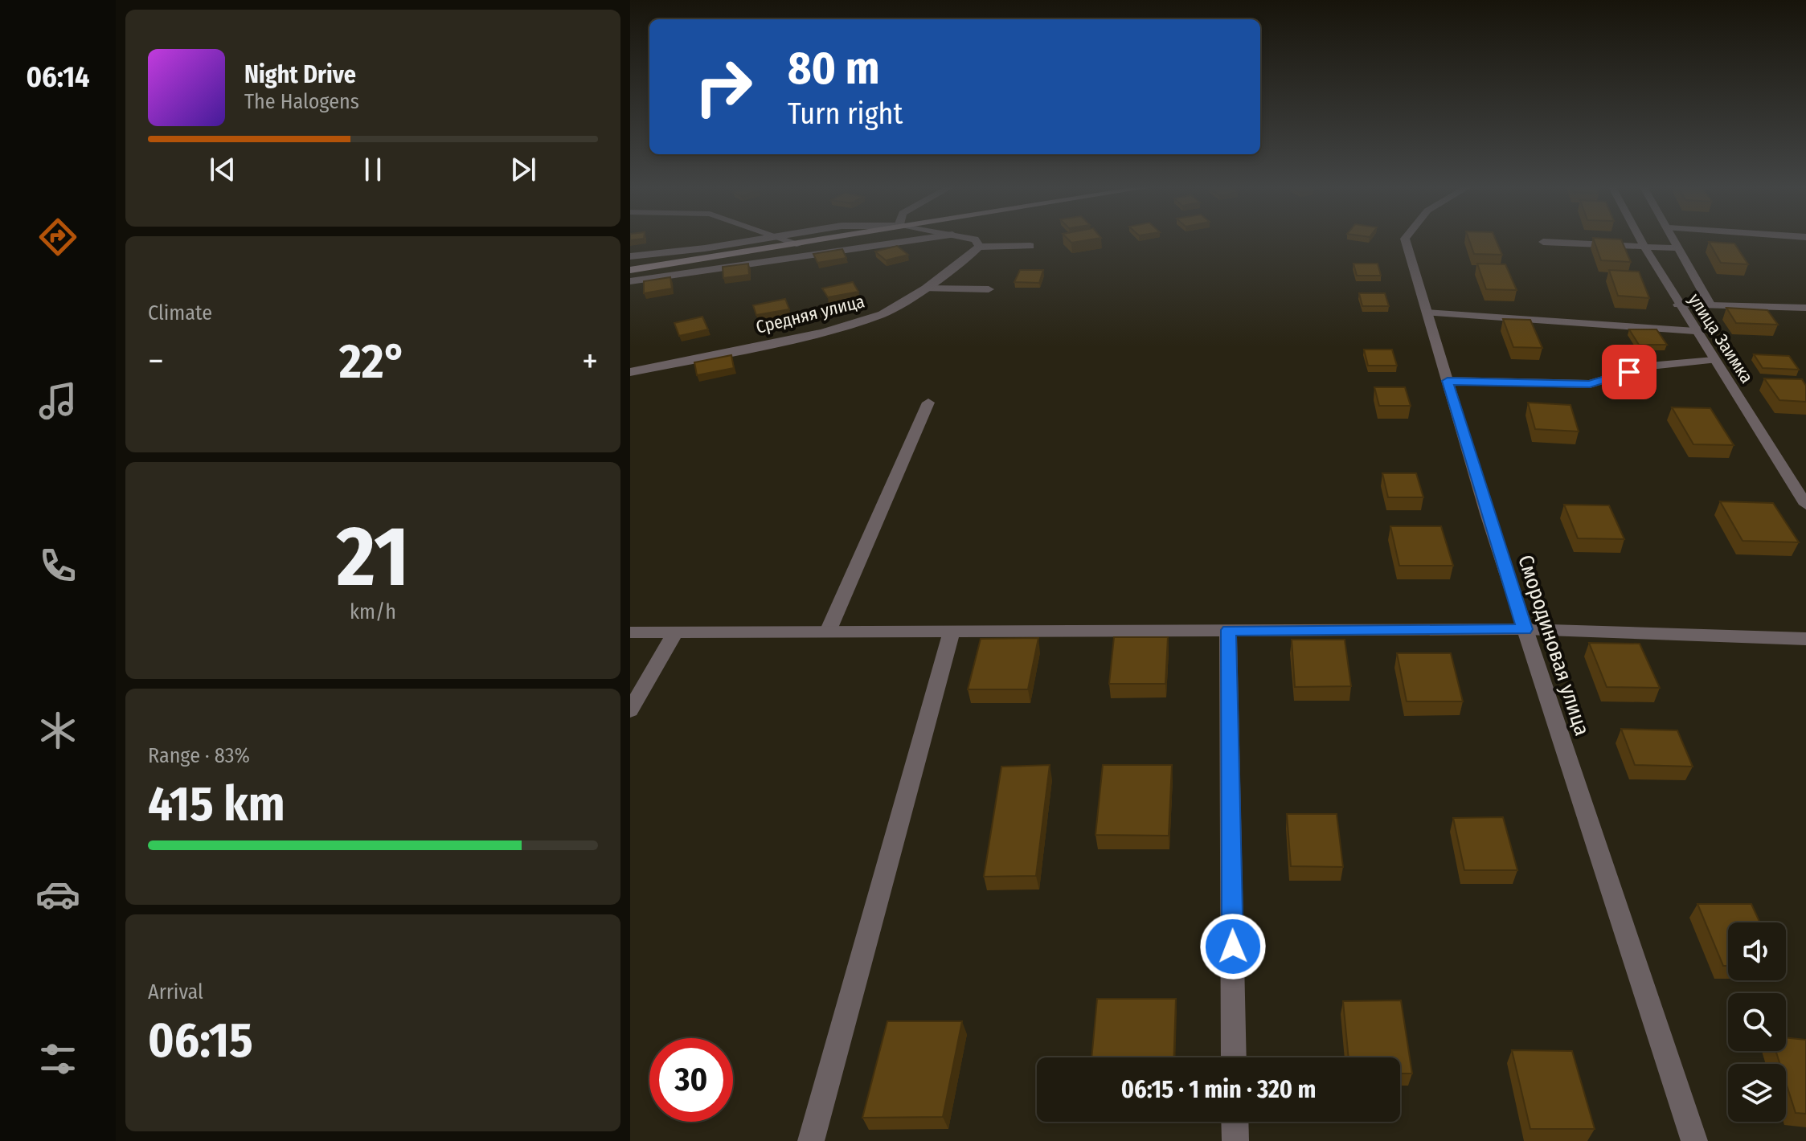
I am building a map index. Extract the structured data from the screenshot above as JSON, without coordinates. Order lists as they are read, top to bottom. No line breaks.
{"streets":{"street":["Средняя улица","улица Заимка","Смородиновая улица"]},"page":{"tabs":"06:14","turn":["80 m","Turn right"],"song":["Night Drive","The Halogens"],"tile":["Climate",["21","km/h"],["Range · 83%","415 km"],["Arrival","06:15"]],"heat":["−","22°","+"],"limit":"30","trip":"06:15 · 1 min · 320 m"}}
